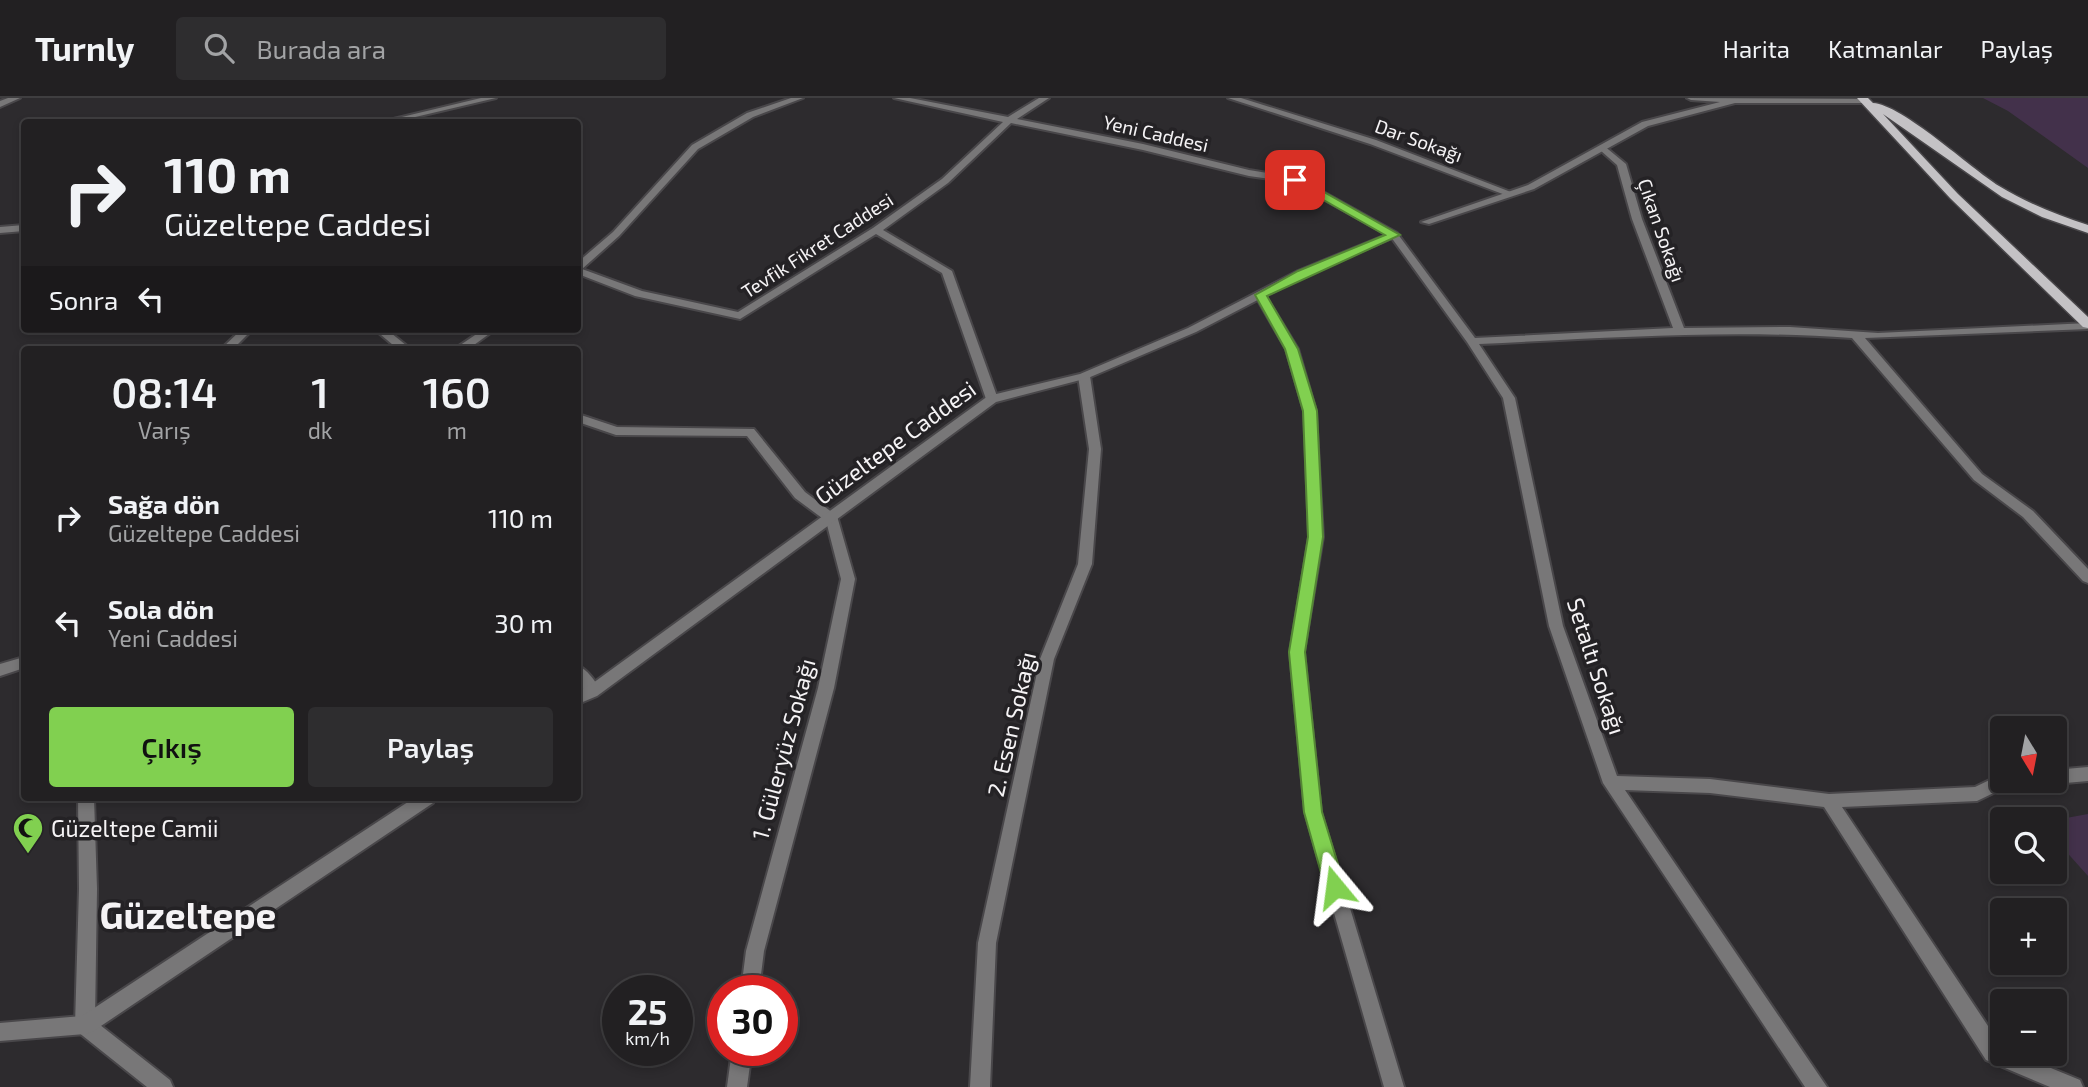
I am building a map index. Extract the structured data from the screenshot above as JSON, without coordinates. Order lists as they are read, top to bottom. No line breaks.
{"streets":{"street":["Yeni Caddesi","Dar Sokağı","Çıkan Sokağı","Tevfik Fikret Caddesi","Güzeltepe Caddesi","Setaltı Sokağı","2. Esen Sokağı","1. Güleryüz Sokağı"]},"crossings":[["Yeni Caddesi","Tevfik Fikret Caddesi"],["Yeni Caddesi","Güzeltepe Caddesi"],["Yeni Caddesi","Setaltı Sokağı"],["Güzeltepe Caddesi","Setaltı Sokağı"],["Güzeltepe Caddesi","2. Esen Sokağı"],["Güzeltepe Caddesi","1. Güleryüz Sokağı"]],"districts":["Güzeltepe"],"places":{"mosque":["Güzeltepe Camii"]},"north":"bottom","page":{"header":"Turnly","search":"Burada ara","nav":["Harita","Katmanlar","Paylaş"],"turn":["110 m","Güzeltepe Caddesi"],"then":"Sonra","eta":["08:14","Varış","1","dk","160","m"],"list":[{"name":"Sağa dön","note":"Güzeltepe Caddesi","value":"110 m"},{"name":"Sola dön","note":"Yeni Caddesi","value":"30 m"}],"buttons":["Çıkış","Paylaş"],"map_buttons":["+","−"],"speed":"25 km/h","limit":"30"}}
